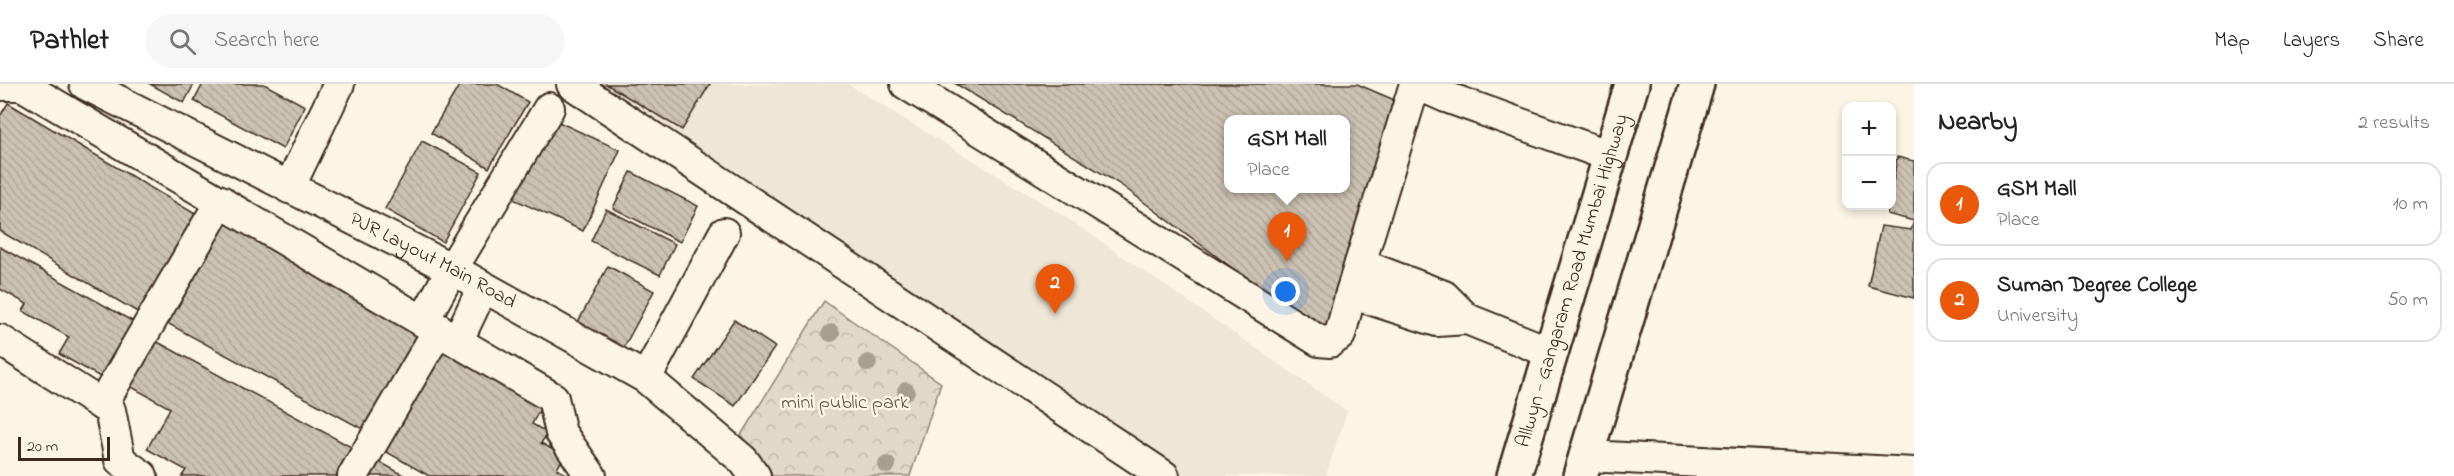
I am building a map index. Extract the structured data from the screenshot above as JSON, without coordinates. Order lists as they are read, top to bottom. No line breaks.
{"streets":{"highway":["Allwyn - Gangaram Road Mumbai Highway"],"street":["PJR Layout Main Road"]},"parks":["mini public park"],"scale_bar":"20 m","page":{"header":"Pathlet","search":"Search here","nav":["Map","Layers","Share"],"heading":["Nearby","2 results"],"map_buttons":["+","−"],"popup":["GSM Mall","Place"],"list":[{"mark":"1","name":"GSM Mall","note":"Place","value":"10 m"},{"mark":"2","name":"Suman Degree College","note":"University","value":"50 m"}],"pins":["1","2"],"scale":"20 m"}}
